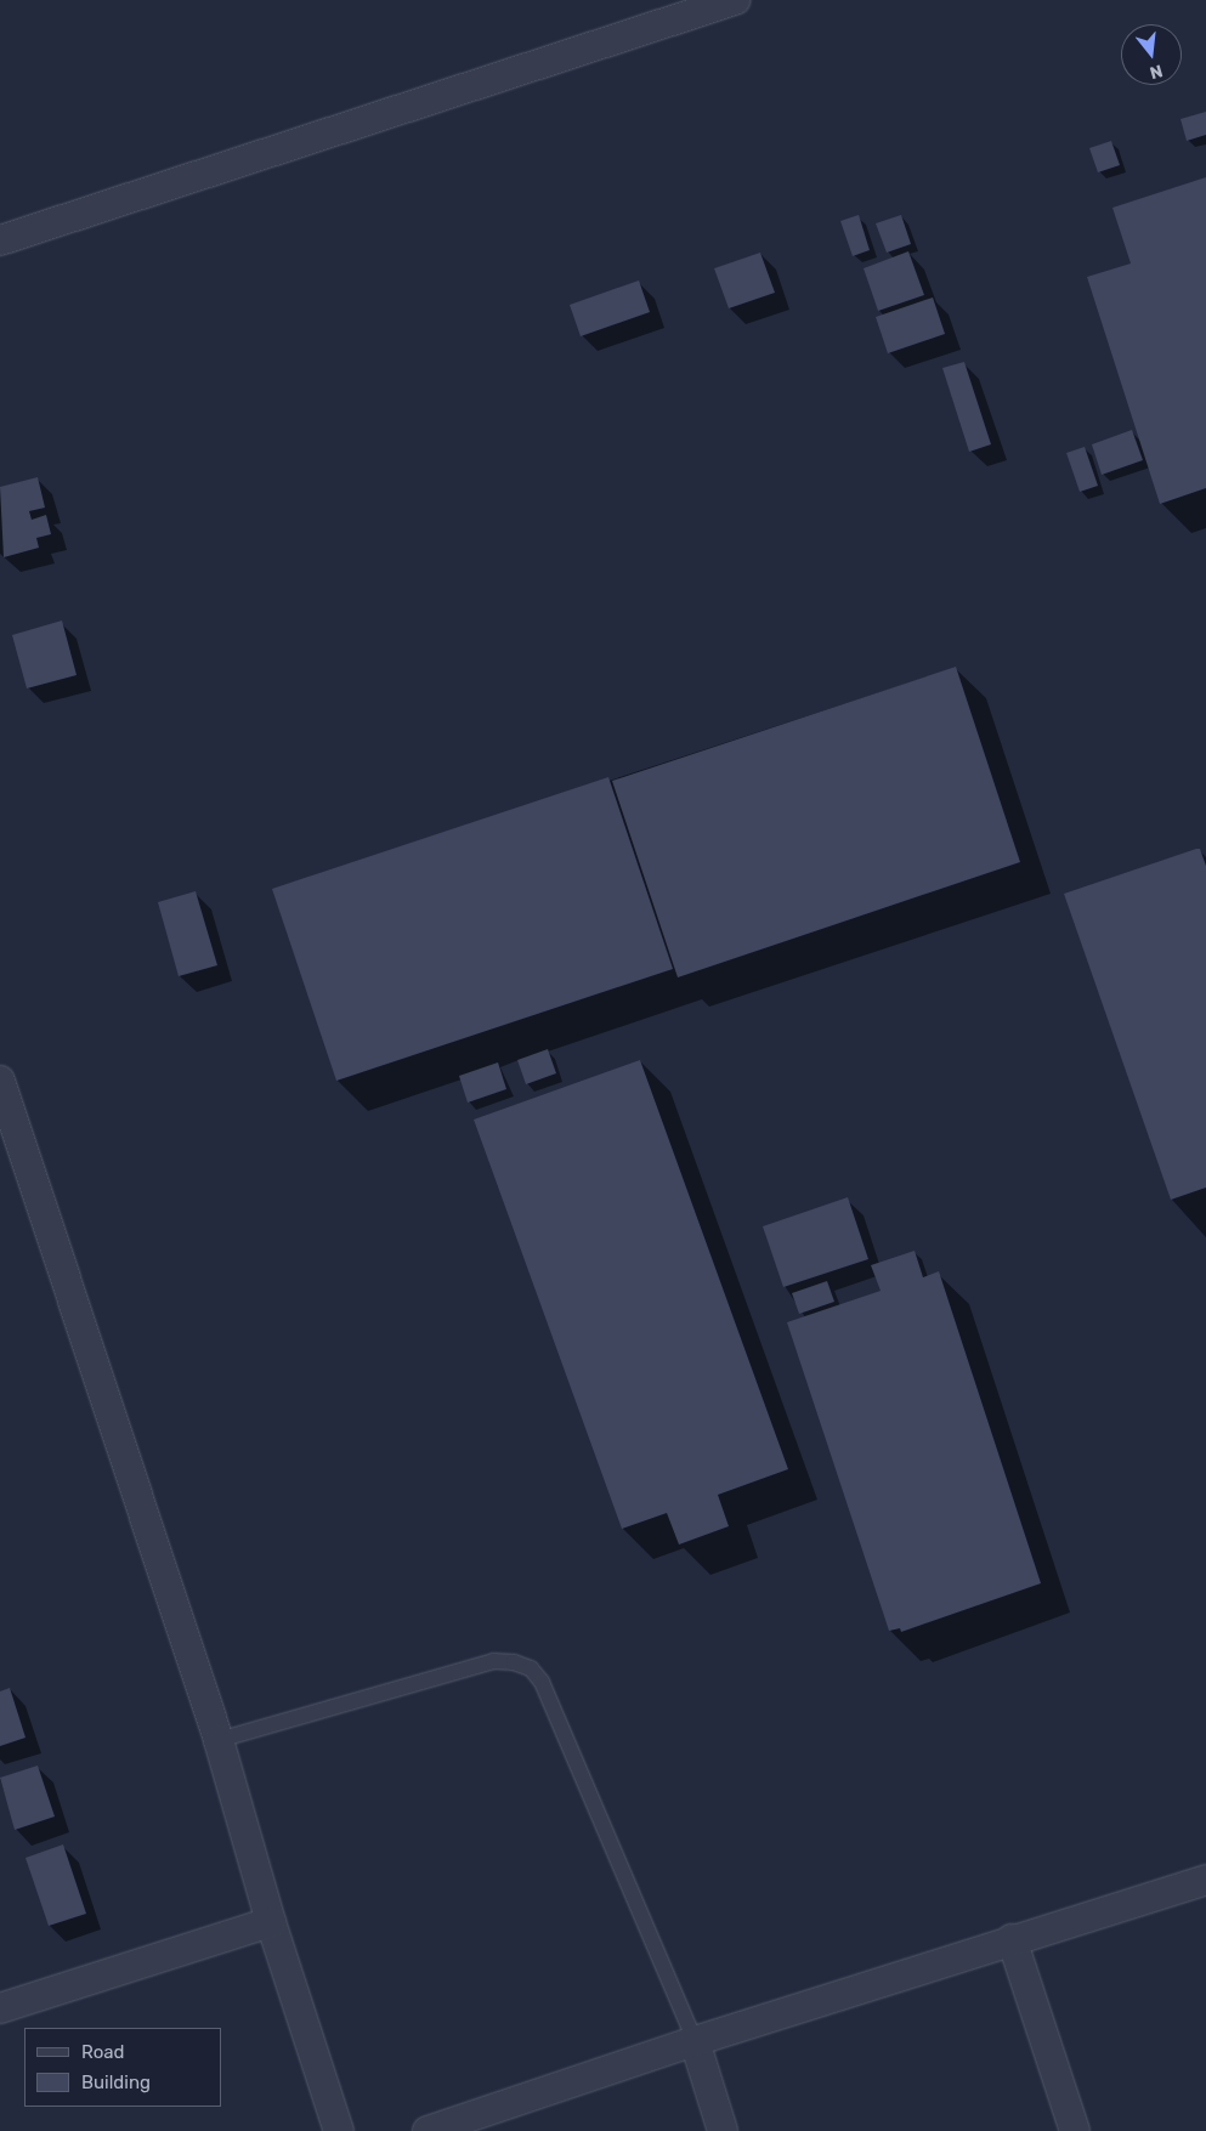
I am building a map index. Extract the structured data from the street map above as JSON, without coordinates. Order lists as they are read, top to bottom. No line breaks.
{"legend":["Road","Building"],"north":"bottom"}
